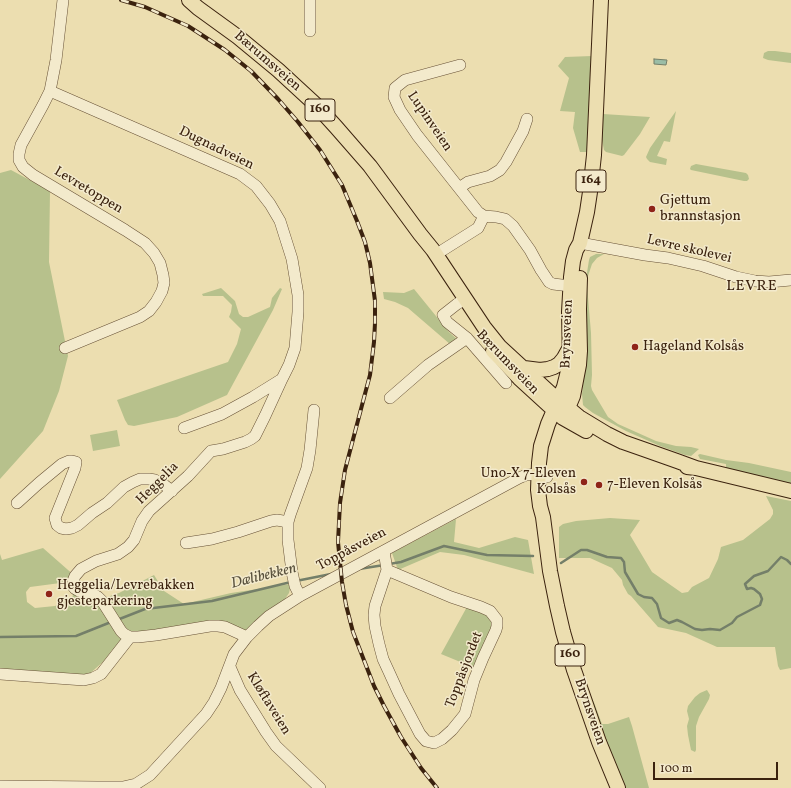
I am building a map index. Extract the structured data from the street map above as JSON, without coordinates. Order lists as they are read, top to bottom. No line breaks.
{"streets":{"main road":["Bærumsveien","160","164","Brynsveien"],"street":["Lupinveien","Dugnadveien","Levretoppen","Levre skolevei","Heggelia","Toppåsveien","Toppåsjordet","Kløftaveien"]},"crossings":[["Bærumsveien","Brynsveien"],["Dugnadveien","Levretoppen"],["Dugnadveien","Heggelia"],["Levre skolevei","Brynsveien"],["Brynsveien","Toppåsveien"],["Toppåsveien","Toppåsjordet"],["Toppåsveien","Kløftaveien"]],"districts":["LEVRE"],"water":["Dælibekken"],"places":["Gjettum brannstasjon","Hageland Kolsås","Uno-X 7-Eleven Kolsås","7-Eleven Kolsås","Heggelia/Levrebakken gjesteparkering"],"scale_bar":"100 m"}
